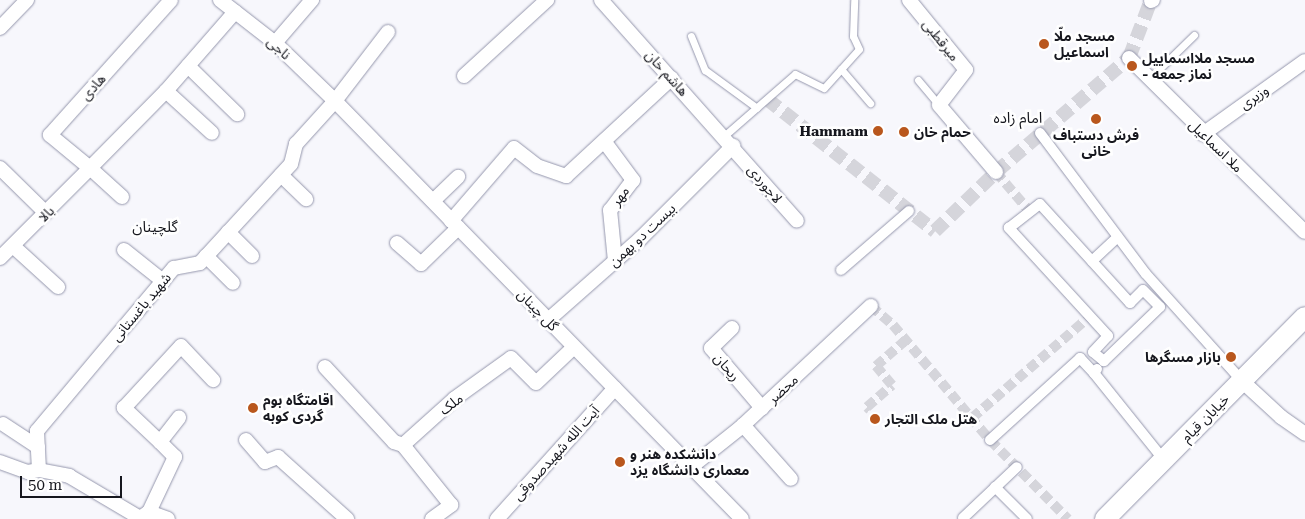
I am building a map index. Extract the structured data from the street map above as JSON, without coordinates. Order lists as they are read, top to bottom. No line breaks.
{"streets":{"main road":["خیابان قیام"],"street":["میرقطبی","ناجی","هاشم خان","هادی","وزیری","ملا اسماعیل","لاجوردی","مهر","بالا","بیست دو بهمن","شهید باغستانی","گل چینان","ریحان","محضر","ملک","آیت الله شهیدصدوقی"]},"crossings":[["ناجی","بالا"],["ناجی","شهید باغستانی"],["ناجی","گل چینان"],["هاشم خان","لاجوردی"],["هاشم خان","بیست دو بهمن"],["هادی","بالا"],["وزیری","ملا اسماعیل"],["لاجوردی","بیست دو بهمن"],["مهر","بیست دو بهمن"],["بیست دو بهمن","گل چینان"],["شهید باغستانی","گل چینان"],["گل چینان","محضر"],["گل چینان","ملک"],["گل چینان","آیت الله شهیدصدوقی"],["ریحان","محضر"]],"districts":["امام زاده","گلچینان"],"places":["مسجد ملّا اسماعیل","مسجد ملااسماییل - نماز جمعه","فرش دستباف خانی","Hammam","حمام خان","بازار مسگرها","اقامتگاه بوم گردی کوبه","هتل ملک التجار","دانشکده هنر و معماری دانشگاه یزد"],"scale_bar":"50 m"}
